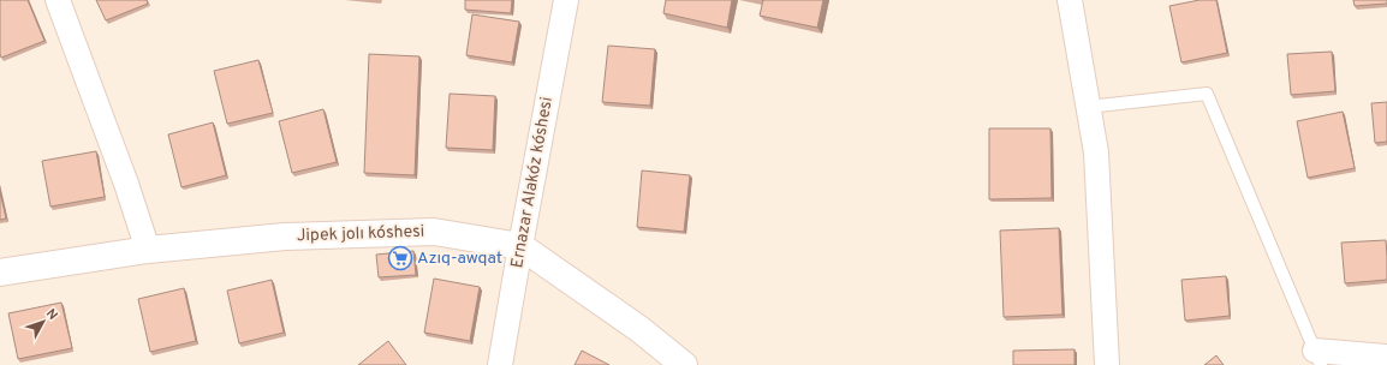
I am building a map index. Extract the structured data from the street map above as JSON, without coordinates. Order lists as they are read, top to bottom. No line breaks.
{"streets":{"street":["Ernazar Alakóz kóshesi","Jipek jolı kóshesi"]},"crossings":[["Ernazar Alakóz kóshesi","Jipek jolı kóshesi"]],"places":{"supermarket":["Azıq-awqat"]},"north":"top right"}
